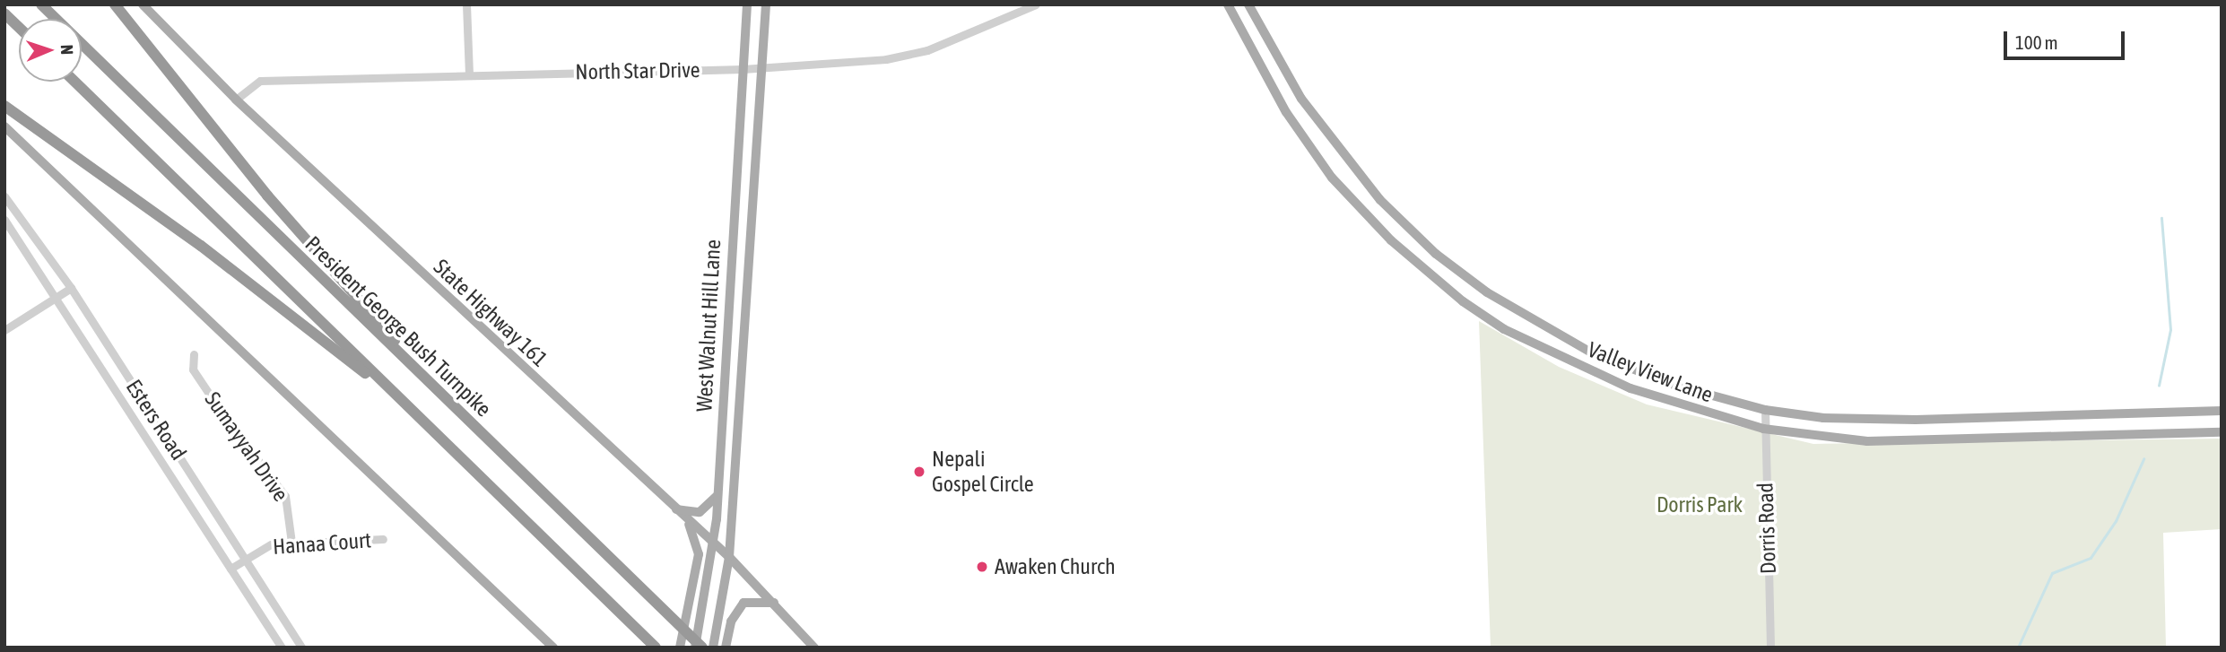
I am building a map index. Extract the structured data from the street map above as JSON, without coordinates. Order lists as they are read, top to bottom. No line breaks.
{"streets":{"highway":["President George Bush Turnpike"],"main road":["State Highway 161","West Walnut Hill Lane","Valley View Lane"],"street":["North Star Drive","Esters Road","Sumayyah Drive","Dorris Road","Hanaa Court"]},"crossings":[["North Star Drive","State Highway 161"],["North Star Drive","West Walnut Hill Lane"],["State Highway 161","West Walnut Hill Lane"],["Valley View Lane","Dorris Road"],["Esters Road","Hanaa Court"],["Sumayyah Drive","Hanaa Court"]],"parks":["Dorris Park"],"places":["Nepali Gospel Circle","Awaken Church"],"scale_bar":"100 m","north":"right"}
